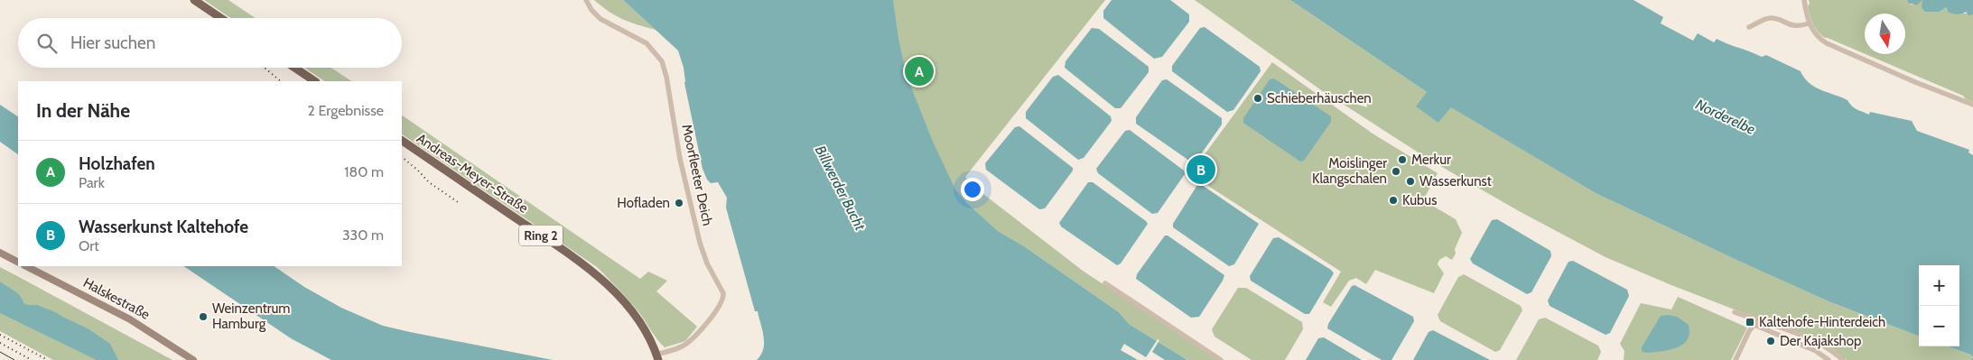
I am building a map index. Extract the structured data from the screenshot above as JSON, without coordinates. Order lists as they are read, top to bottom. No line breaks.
{"streets":{"main road":["Andreas-Meyer-Straße","Ring 2"],"street":["Moorfleeter Deich","Halskestraße"]},"crossings":[["Andreas-Meyer-Straße","Moorfleeter Deich"]],"water":["Norderelbe","Billwerder Bucht"],"places":{"other":["Schieberhäuschen","Merkur","Moislinger Klangschalen","Wasserkunst","Kubus","Hofladen","Weinzentrum Hamburg","Der Kajakshop"],"transit":["Kaltehofe-Hinterdeich"]},"north":"bottom","page":{"search":"Hier suchen","pins":["A","B"],"heading":["In der Nähe","2 Ergebnisse"],"list":[{"mark":"A","name":"Holzhafen","note":"Park","value":"180 m"},{"mark":"B","name":"Wasserkunst Kaltehofe","note":"Ort","value":"330 m"}],"map_buttons":["+","−"]}}
